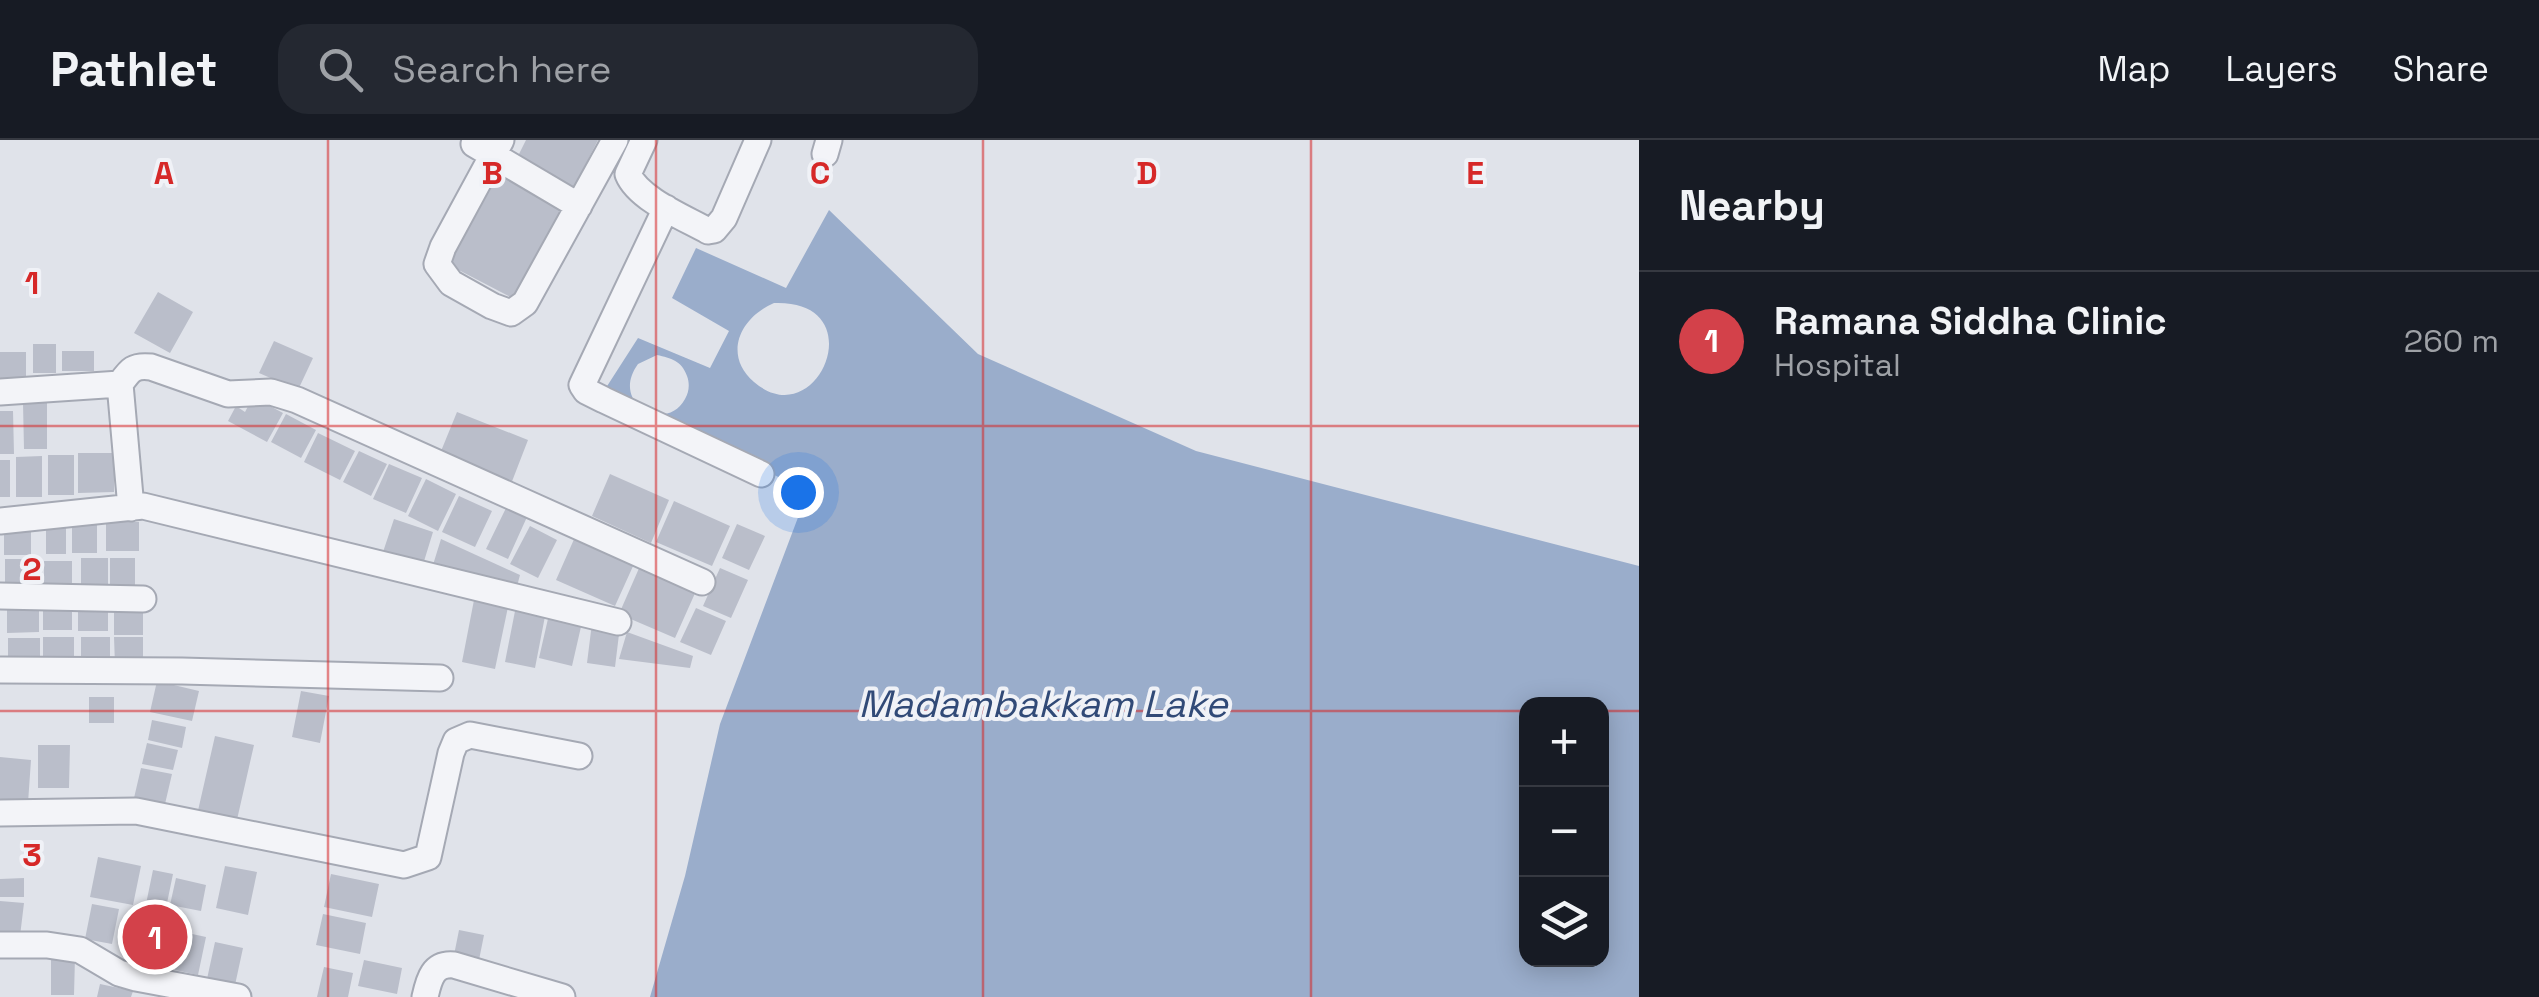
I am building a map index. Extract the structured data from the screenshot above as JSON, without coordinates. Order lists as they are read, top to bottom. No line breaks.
{"water":["Madambakkam Lake"],"page":{"header":"Pathlet","search":"Search here","nav":["Map","Layers","Share"],"heading":"Nearby","list":[{"mark":"1","name":"Ramana Siddha Clinic","note":"Hospital","value":"260 m"}],"map_buttons":["+","−"],"pins":"1"},"grid":{"columns":["A","B","C","D","E"],"rows":["1","2","3"]}}
